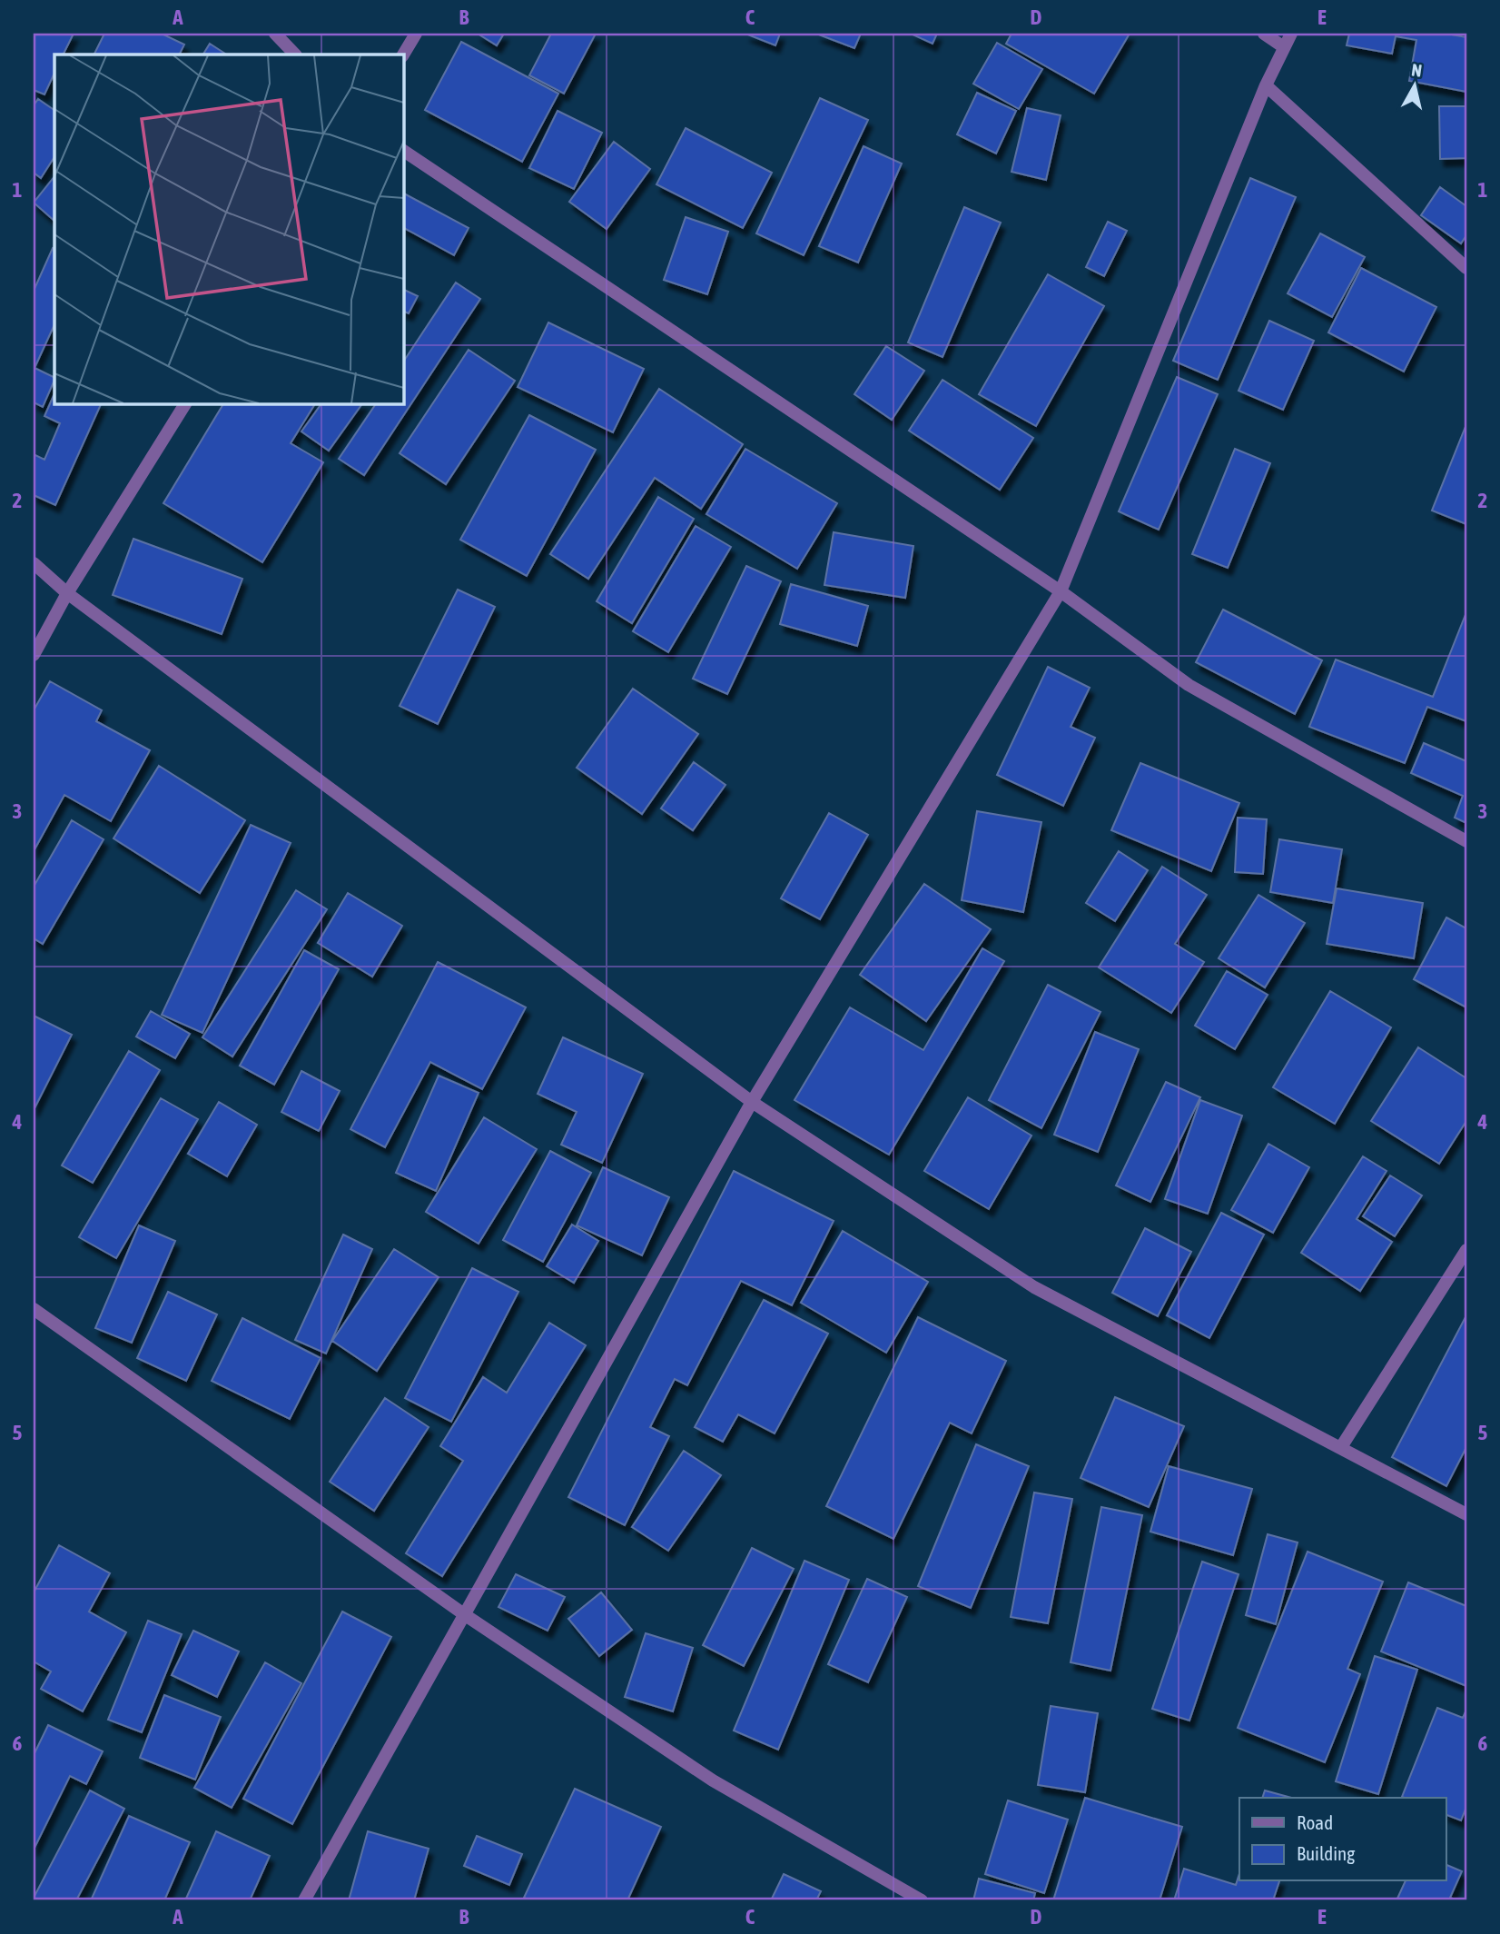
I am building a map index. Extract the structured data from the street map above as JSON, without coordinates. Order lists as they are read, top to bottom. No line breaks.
{"legend":["Road","Building"],"north":"top","grid":{"columns":["A","B","C","D","E"],"rows":["1","2","3","4","5","6"]}}
